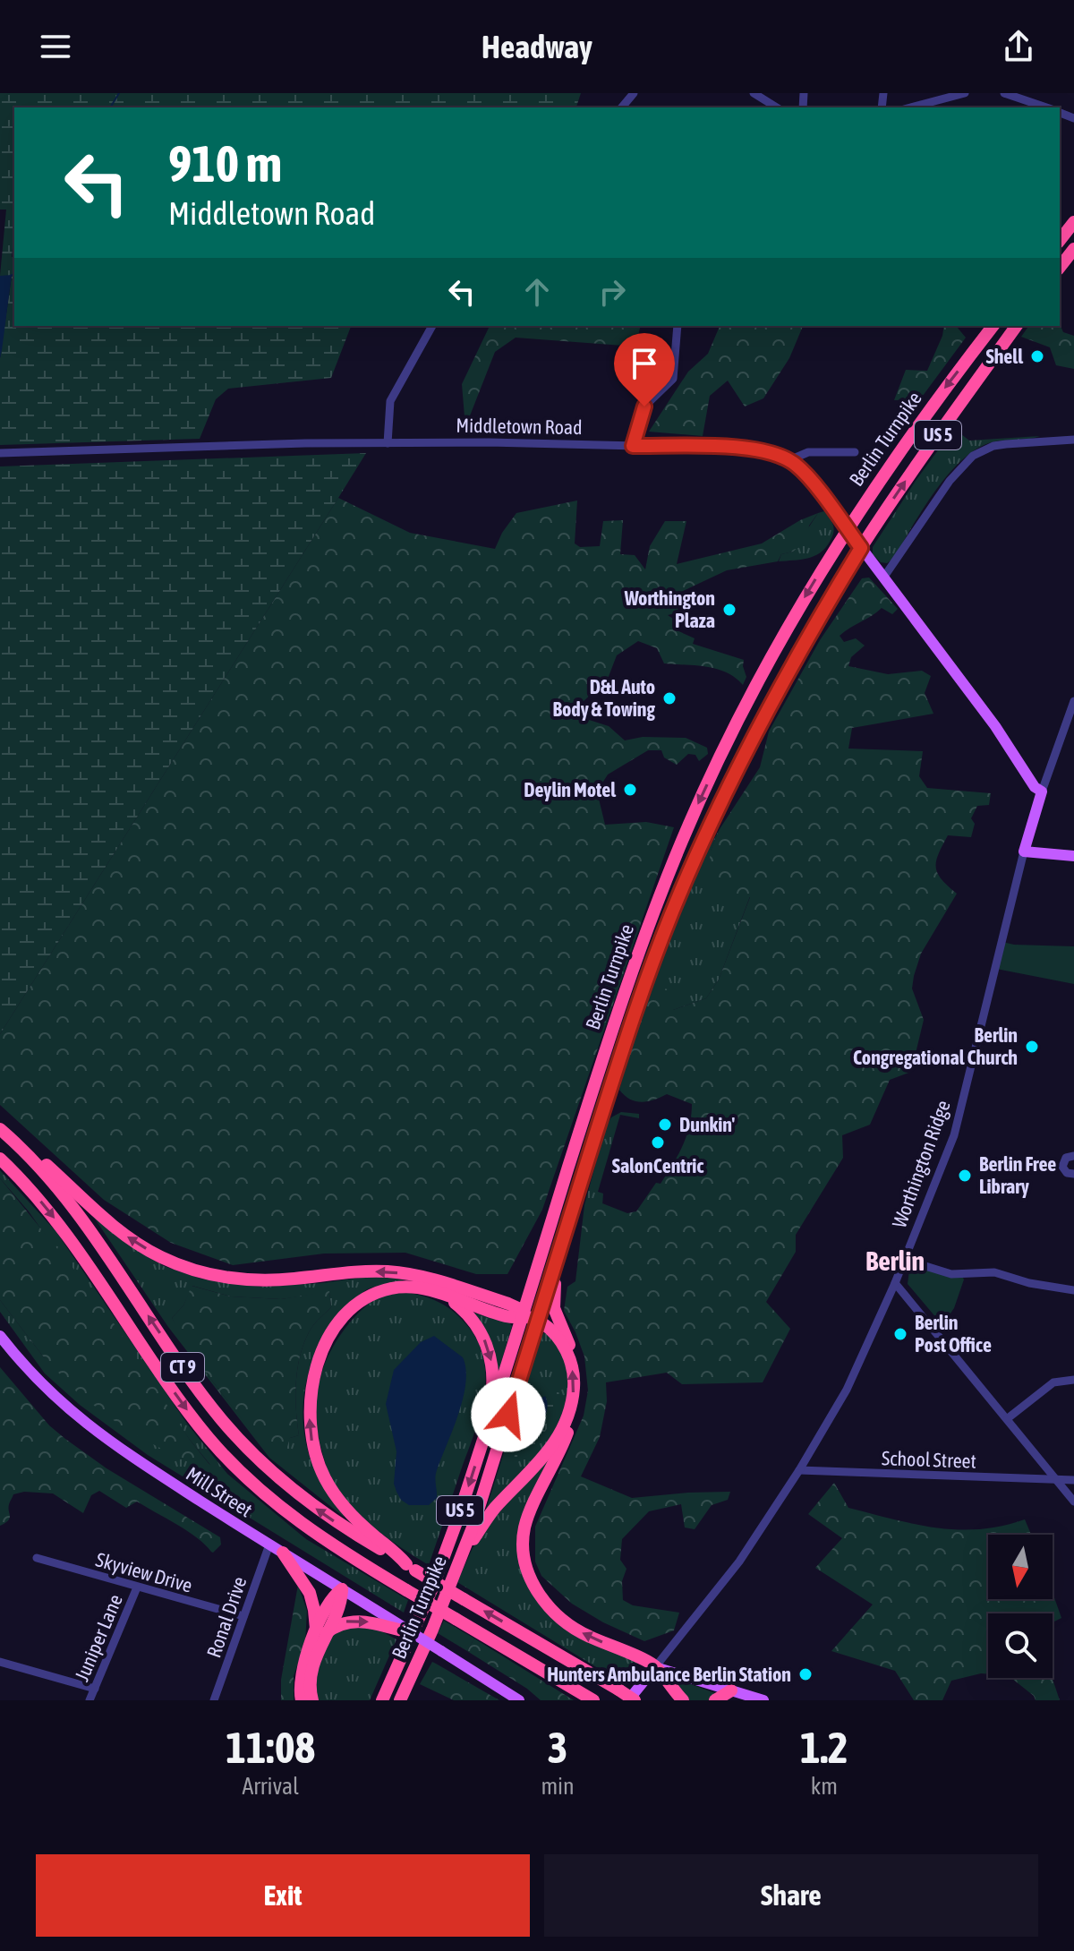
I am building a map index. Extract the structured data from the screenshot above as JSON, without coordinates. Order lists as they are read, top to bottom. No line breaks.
{"streets":{"highway":["US 5","Berlin Turnpike","CT 9"],"main road":["Middletown Road","Worthington Ridge","Mill Street"],"street":["School Street","Skyview Drive","Ronal Drive","Juniper Lane"]},"crossings":[["Middletown Road","Berlin Turnpike"],["Middletown Road","Worthington Ridge"],["Worthington Ridge","School Street"],["Mill Street","Ronal Drive"],["Skyview Drive","Ronal Drive"],["Skyview Drive","Juniper Lane"]],"districts":["Berlin"],"places":["Shell","Worthington Plaza","D&L Auto Body & Towing","Deylin Motel","Berlin Congregational Church","Dunkin'","SalonCentric","Berlin Free Library","Berlin Post Office","Hunters Ambulance Berlin Station"],"north":"bottom","page":{"header":"Headway","turn":["910 m","Middletown Road"],"eta":["11:08","Arrival","3","min","1.2","km"],"buttons":["Exit","Share"]}}
